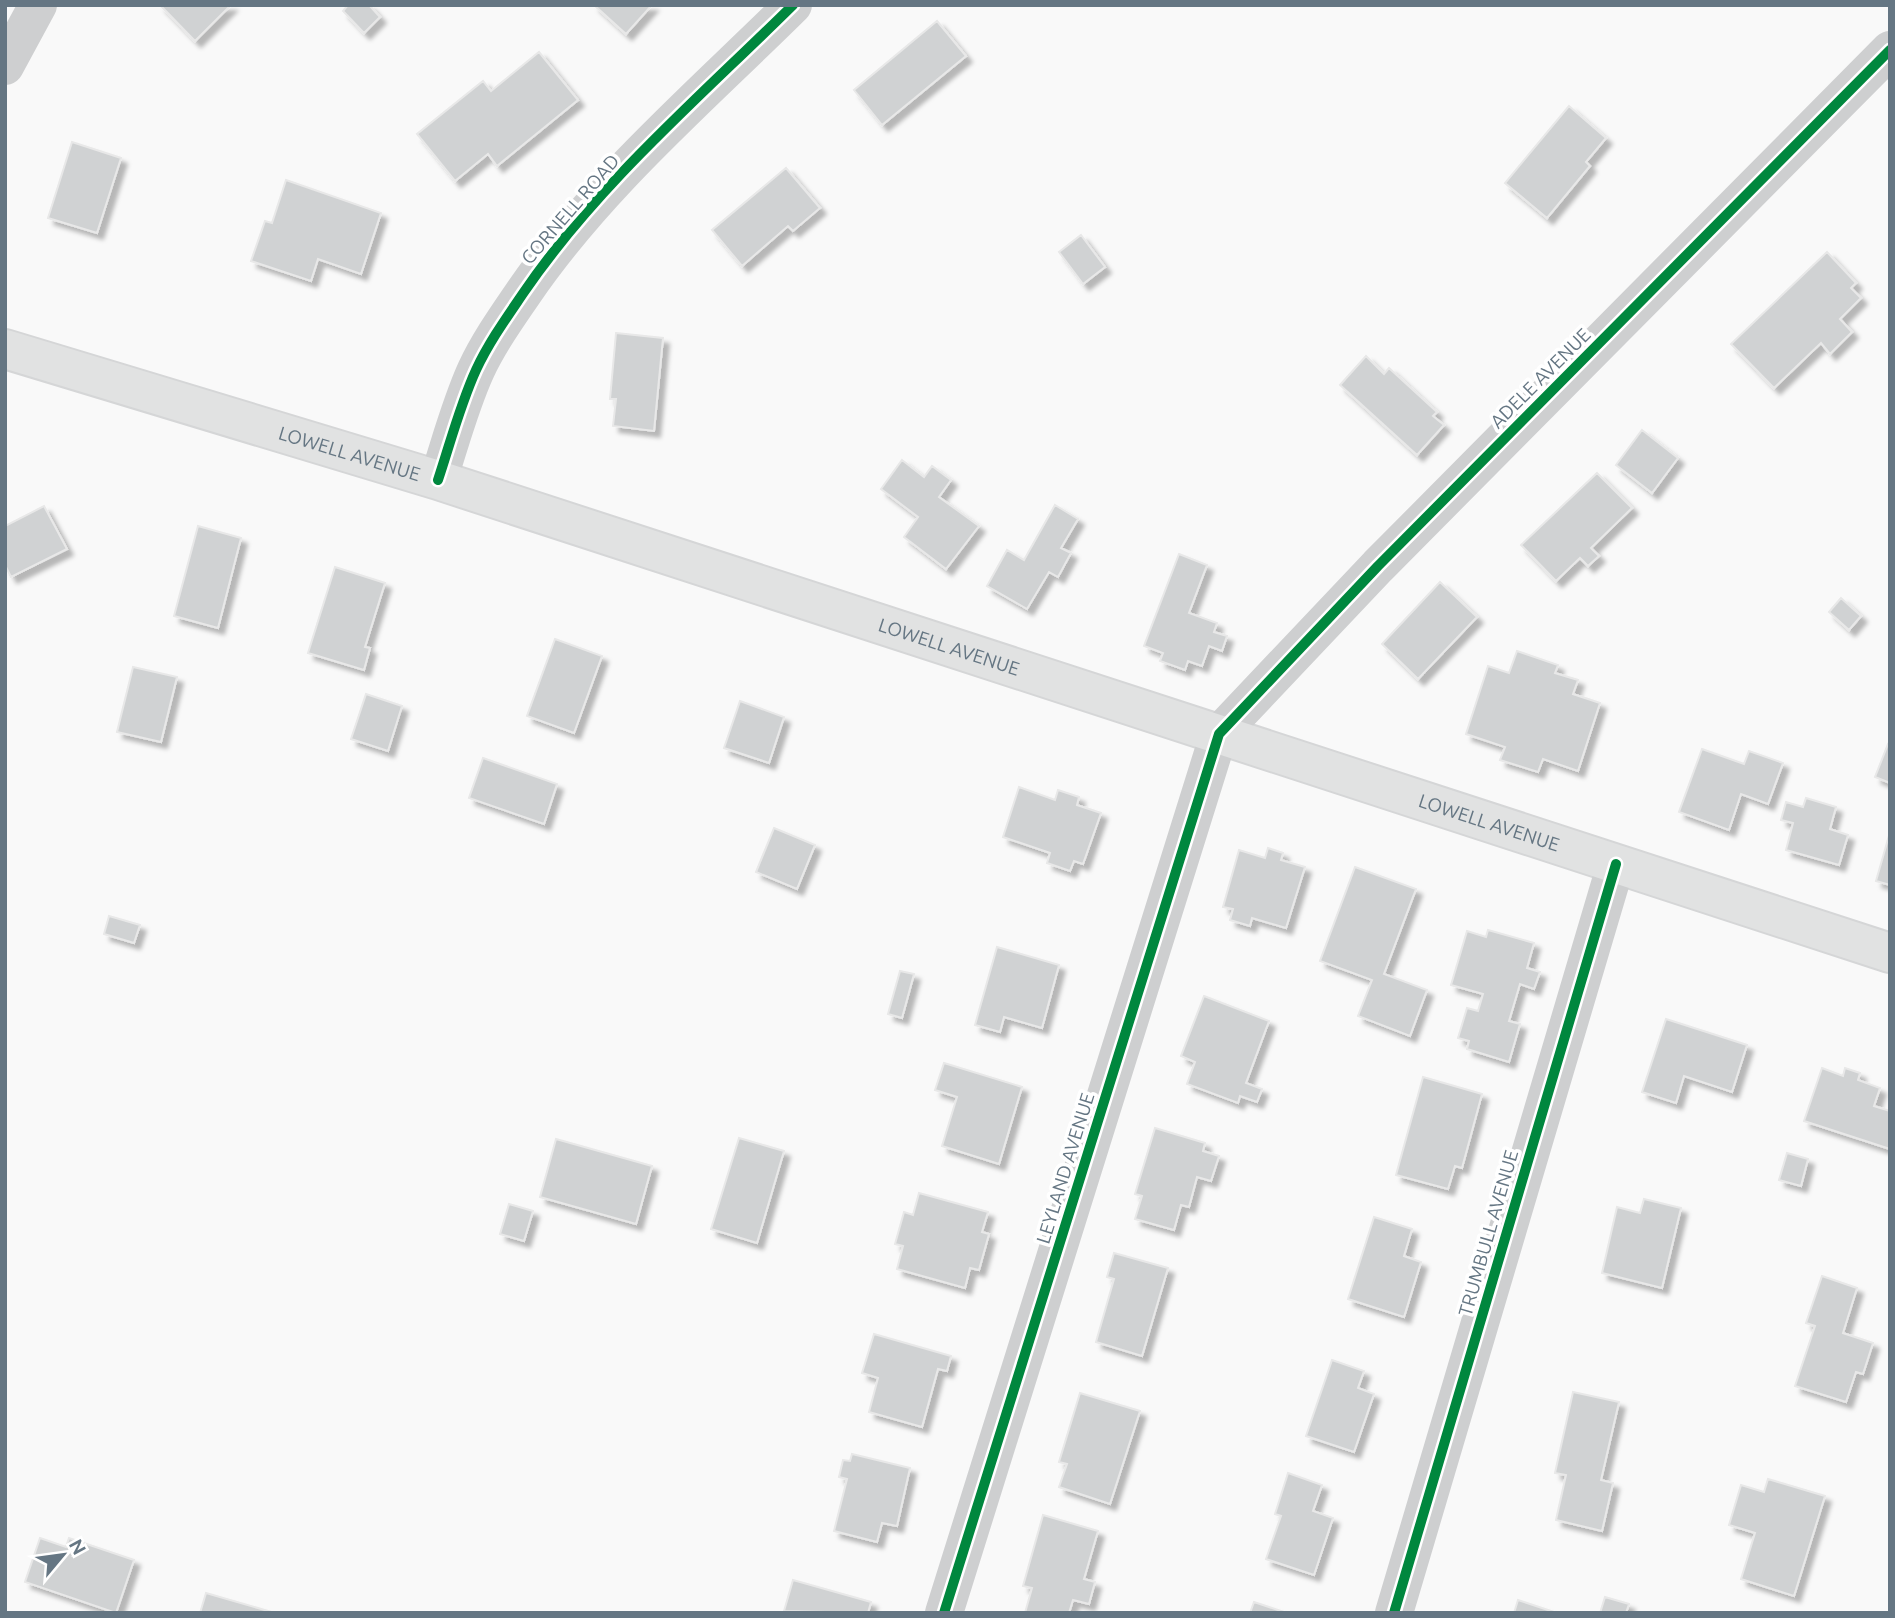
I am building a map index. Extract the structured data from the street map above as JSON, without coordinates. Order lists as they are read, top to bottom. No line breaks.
{"streets":{"main road":["LOWELL AVENUE"],"street":["CORNELL ROAD","ADELE AVENUE","LEYLAND AVENUE","TRUMBULL AVENUE"]},"crossings":[["CORNELL ROAD","LOWELL AVENUE"],["ADELE AVENUE","LOWELL AVENUE"],["ADELE AVENUE","LEYLAND AVENUE"],["LOWELL AVENUE","LEYLAND AVENUE"],["LOWELL AVENUE","TRUMBULL AVENUE"]],"north":"top right"}
